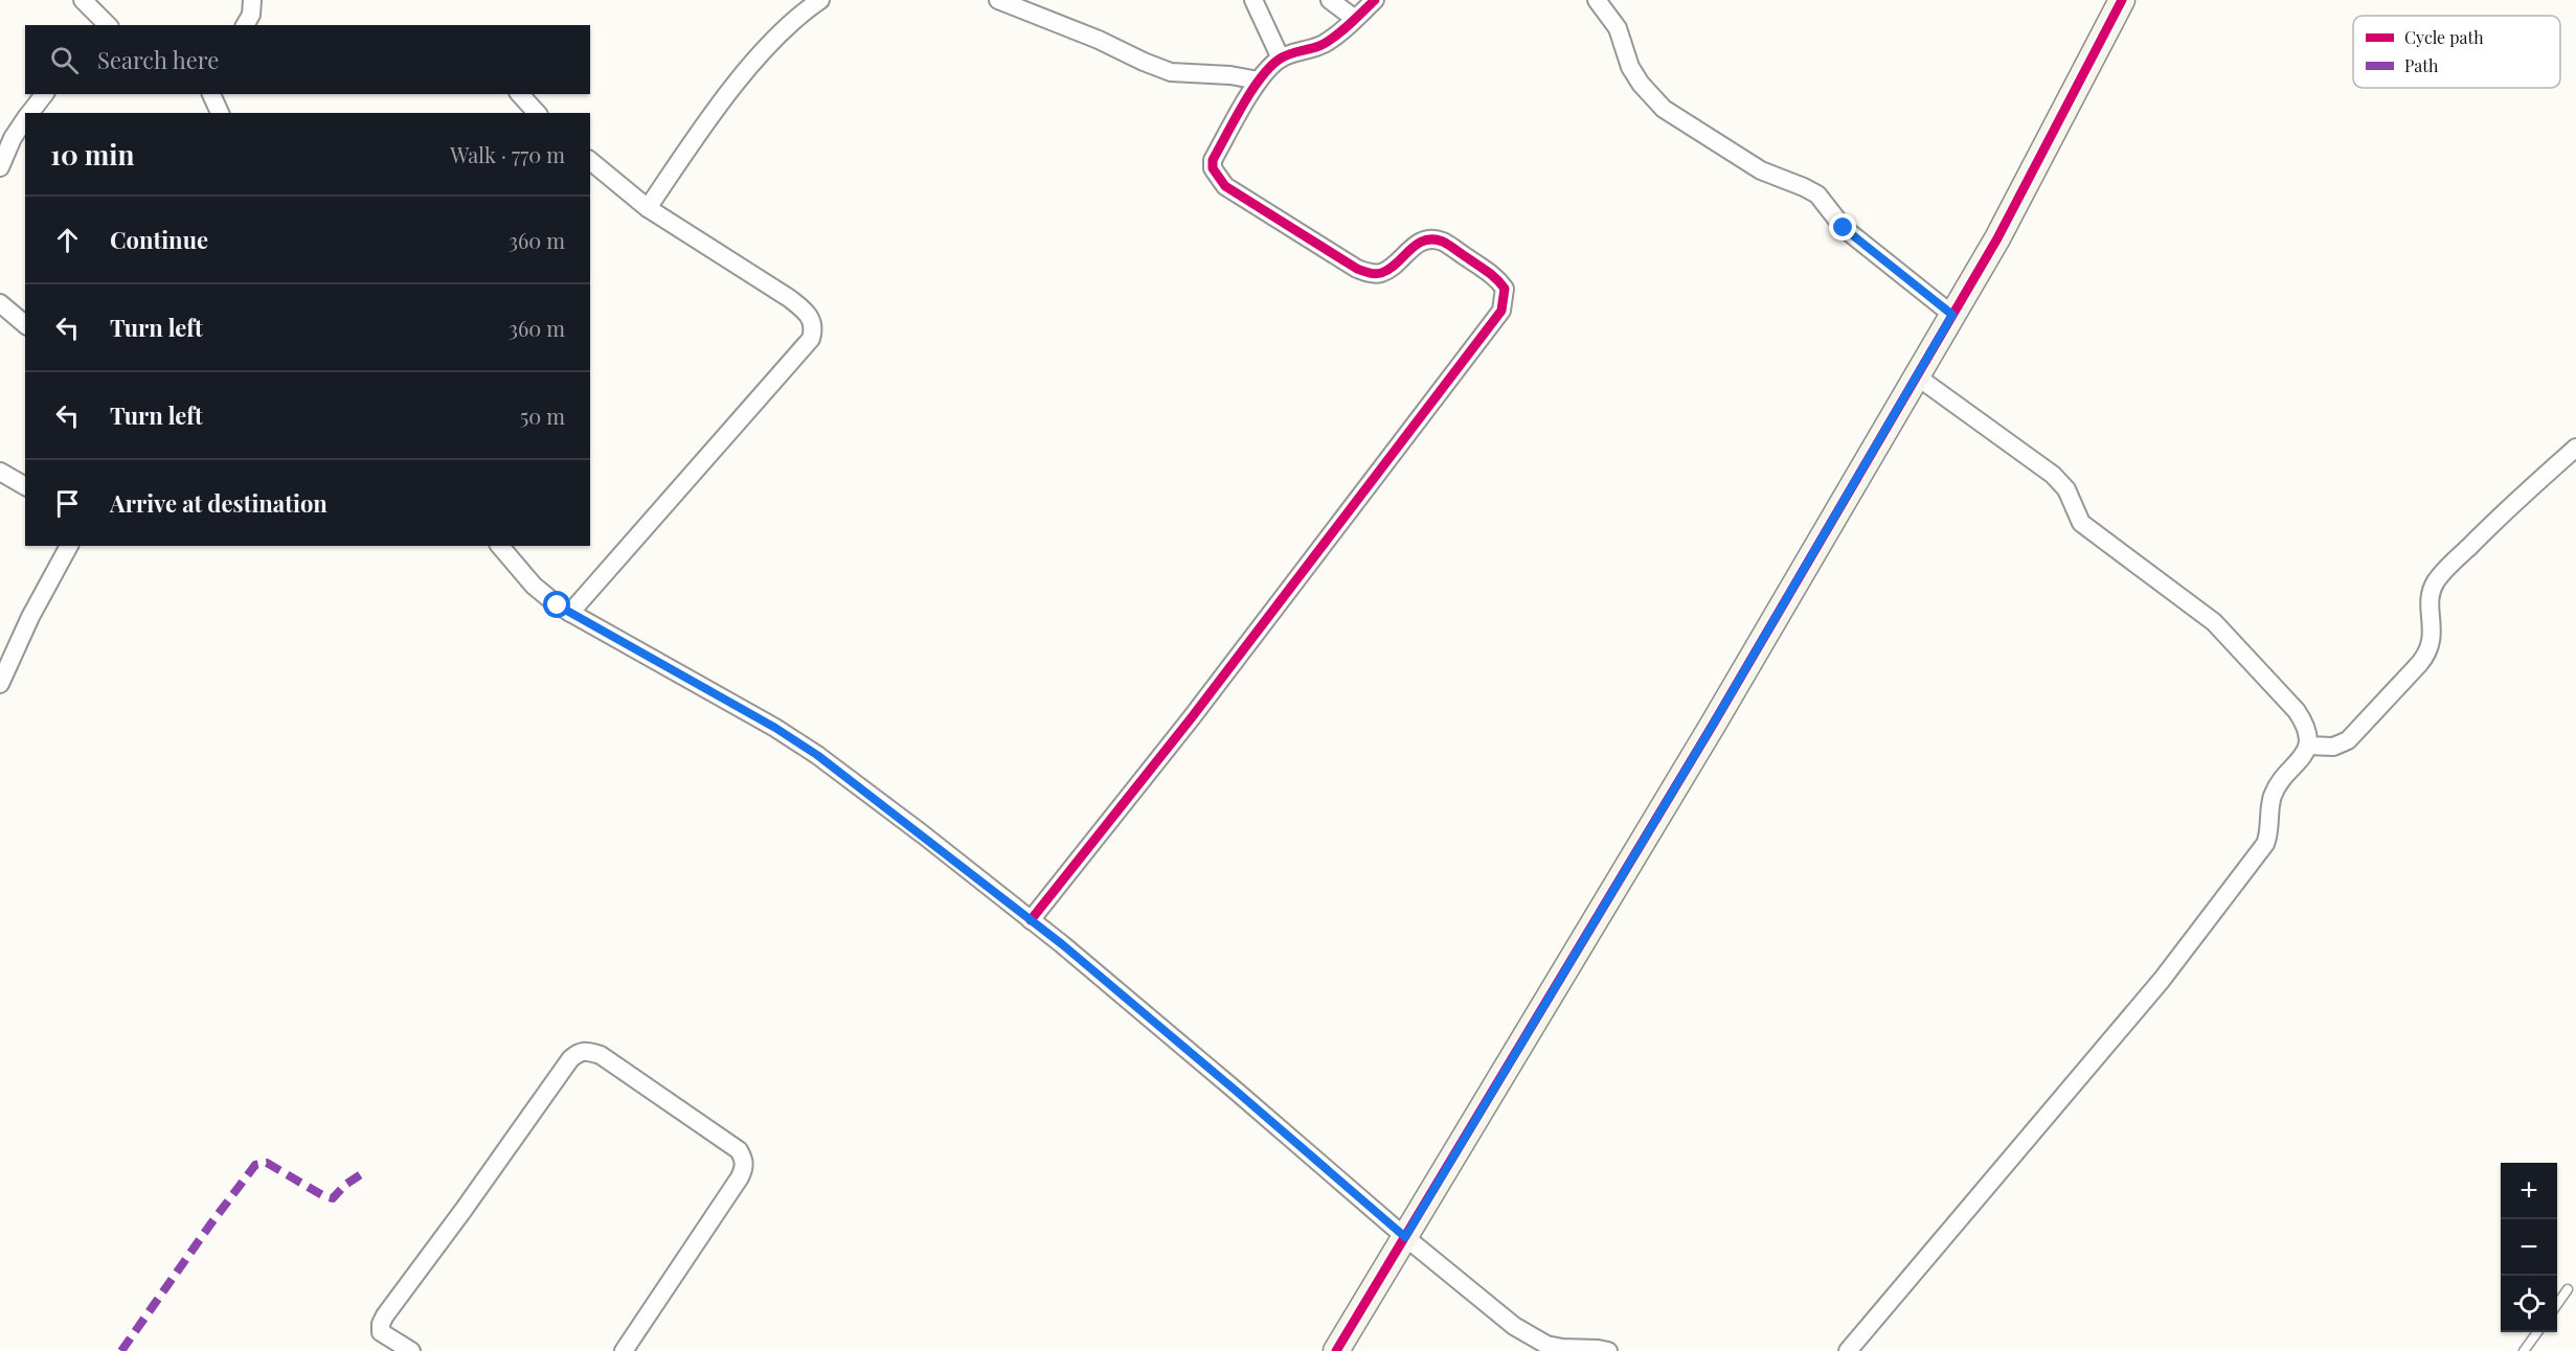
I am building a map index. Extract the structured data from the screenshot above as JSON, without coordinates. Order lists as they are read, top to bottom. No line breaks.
{"legend":["Cycle path","Path"],"page":{"search":"Search here","heading":["10 min","Walk · 770 m"],"list":[["Continue","360 m"],["Turn left","360 m"],["Turn left","50 m"],"Arrive at destination"],"map_buttons":["+","−"]}}
